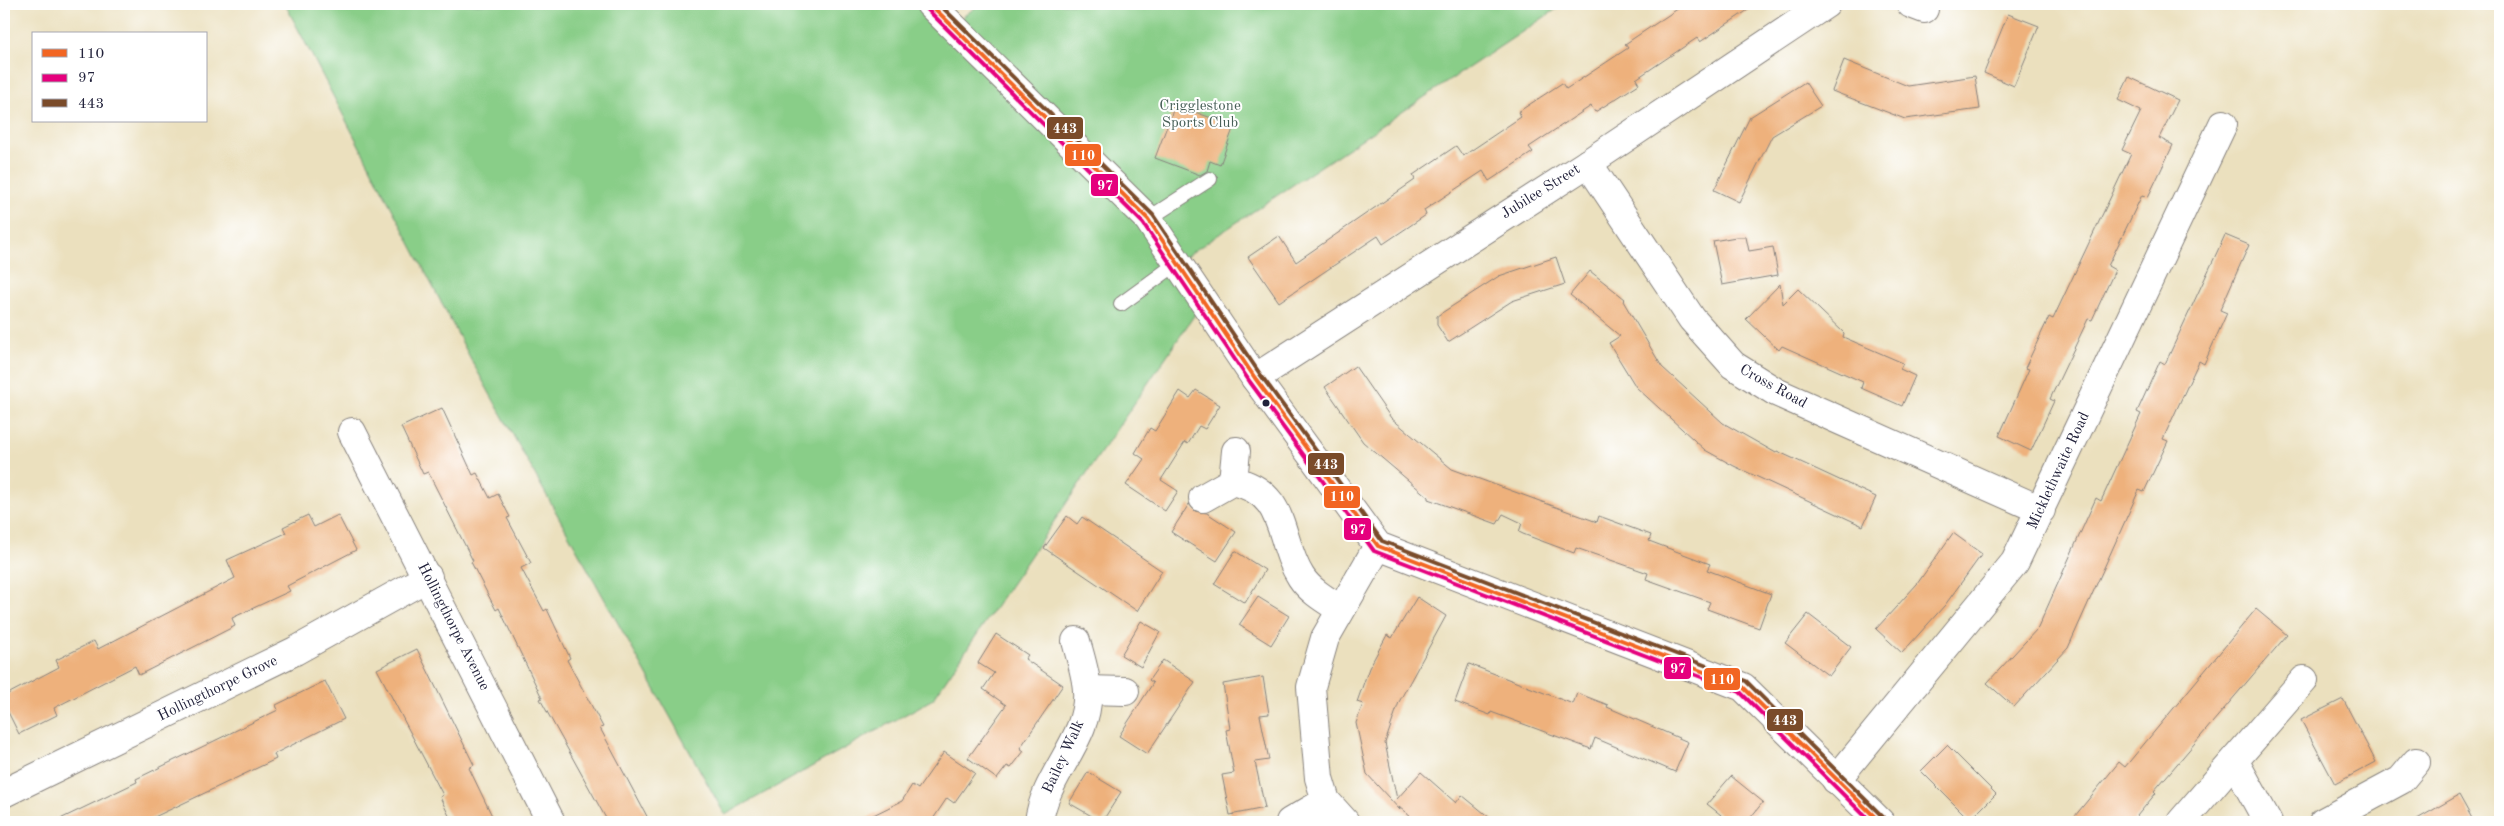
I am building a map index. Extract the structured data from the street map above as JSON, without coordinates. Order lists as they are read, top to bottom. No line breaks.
{"streets":{"street":["Jubilee Street","Cross Road","Micklethwaite Road","Hollingthorpe Avenue","Hollingthorpe Grove","Bailey Walk"]},"crossings":[["Jubilee Street","Cross Road"],["Cross Road","Micklethwaite Road"],["Hollingthorpe Avenue","Hollingthorpe Grove"]],"parks":["Crigglestone Sports Club"],"lines":["transit line 110","transit line 443","transit line 97"],"legend":["110","97","443"]}
